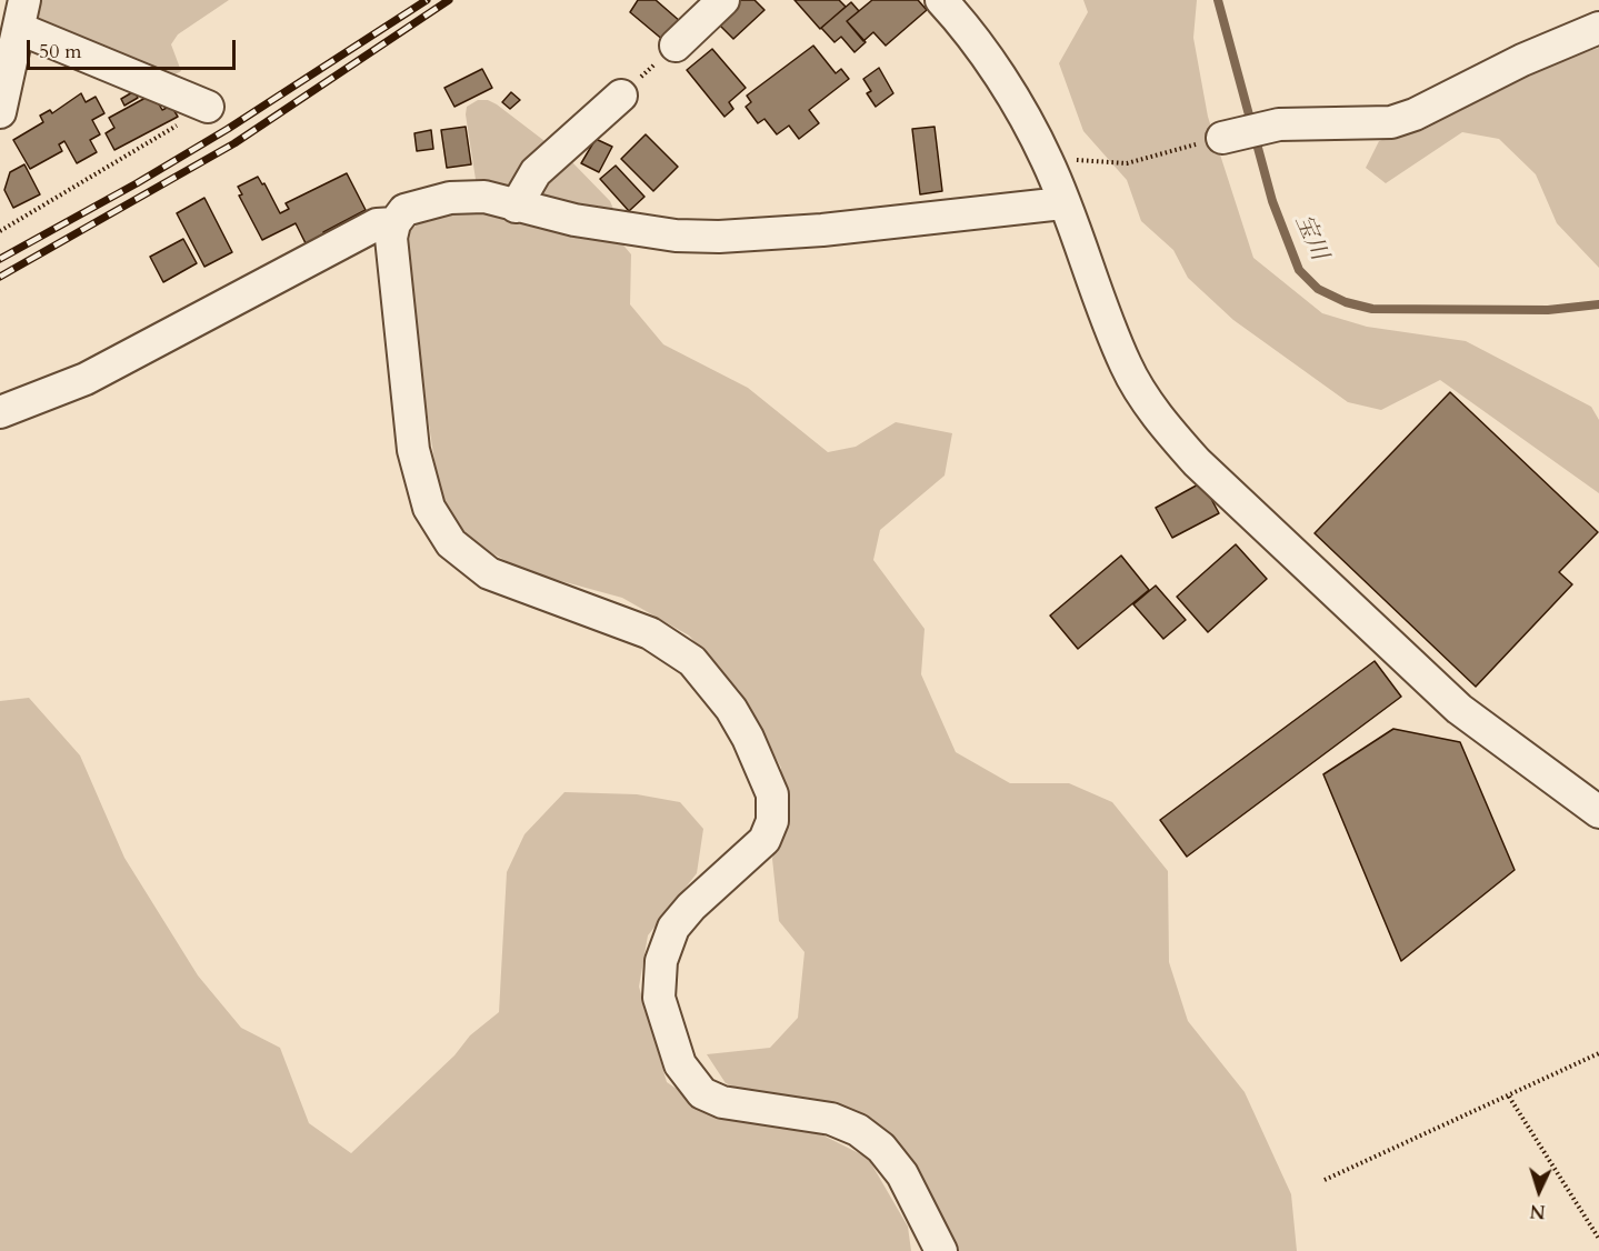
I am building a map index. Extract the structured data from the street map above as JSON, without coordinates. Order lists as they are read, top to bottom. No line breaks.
{"water":["宝川"],"scale_bar":"50 m","north":"bottom"}
